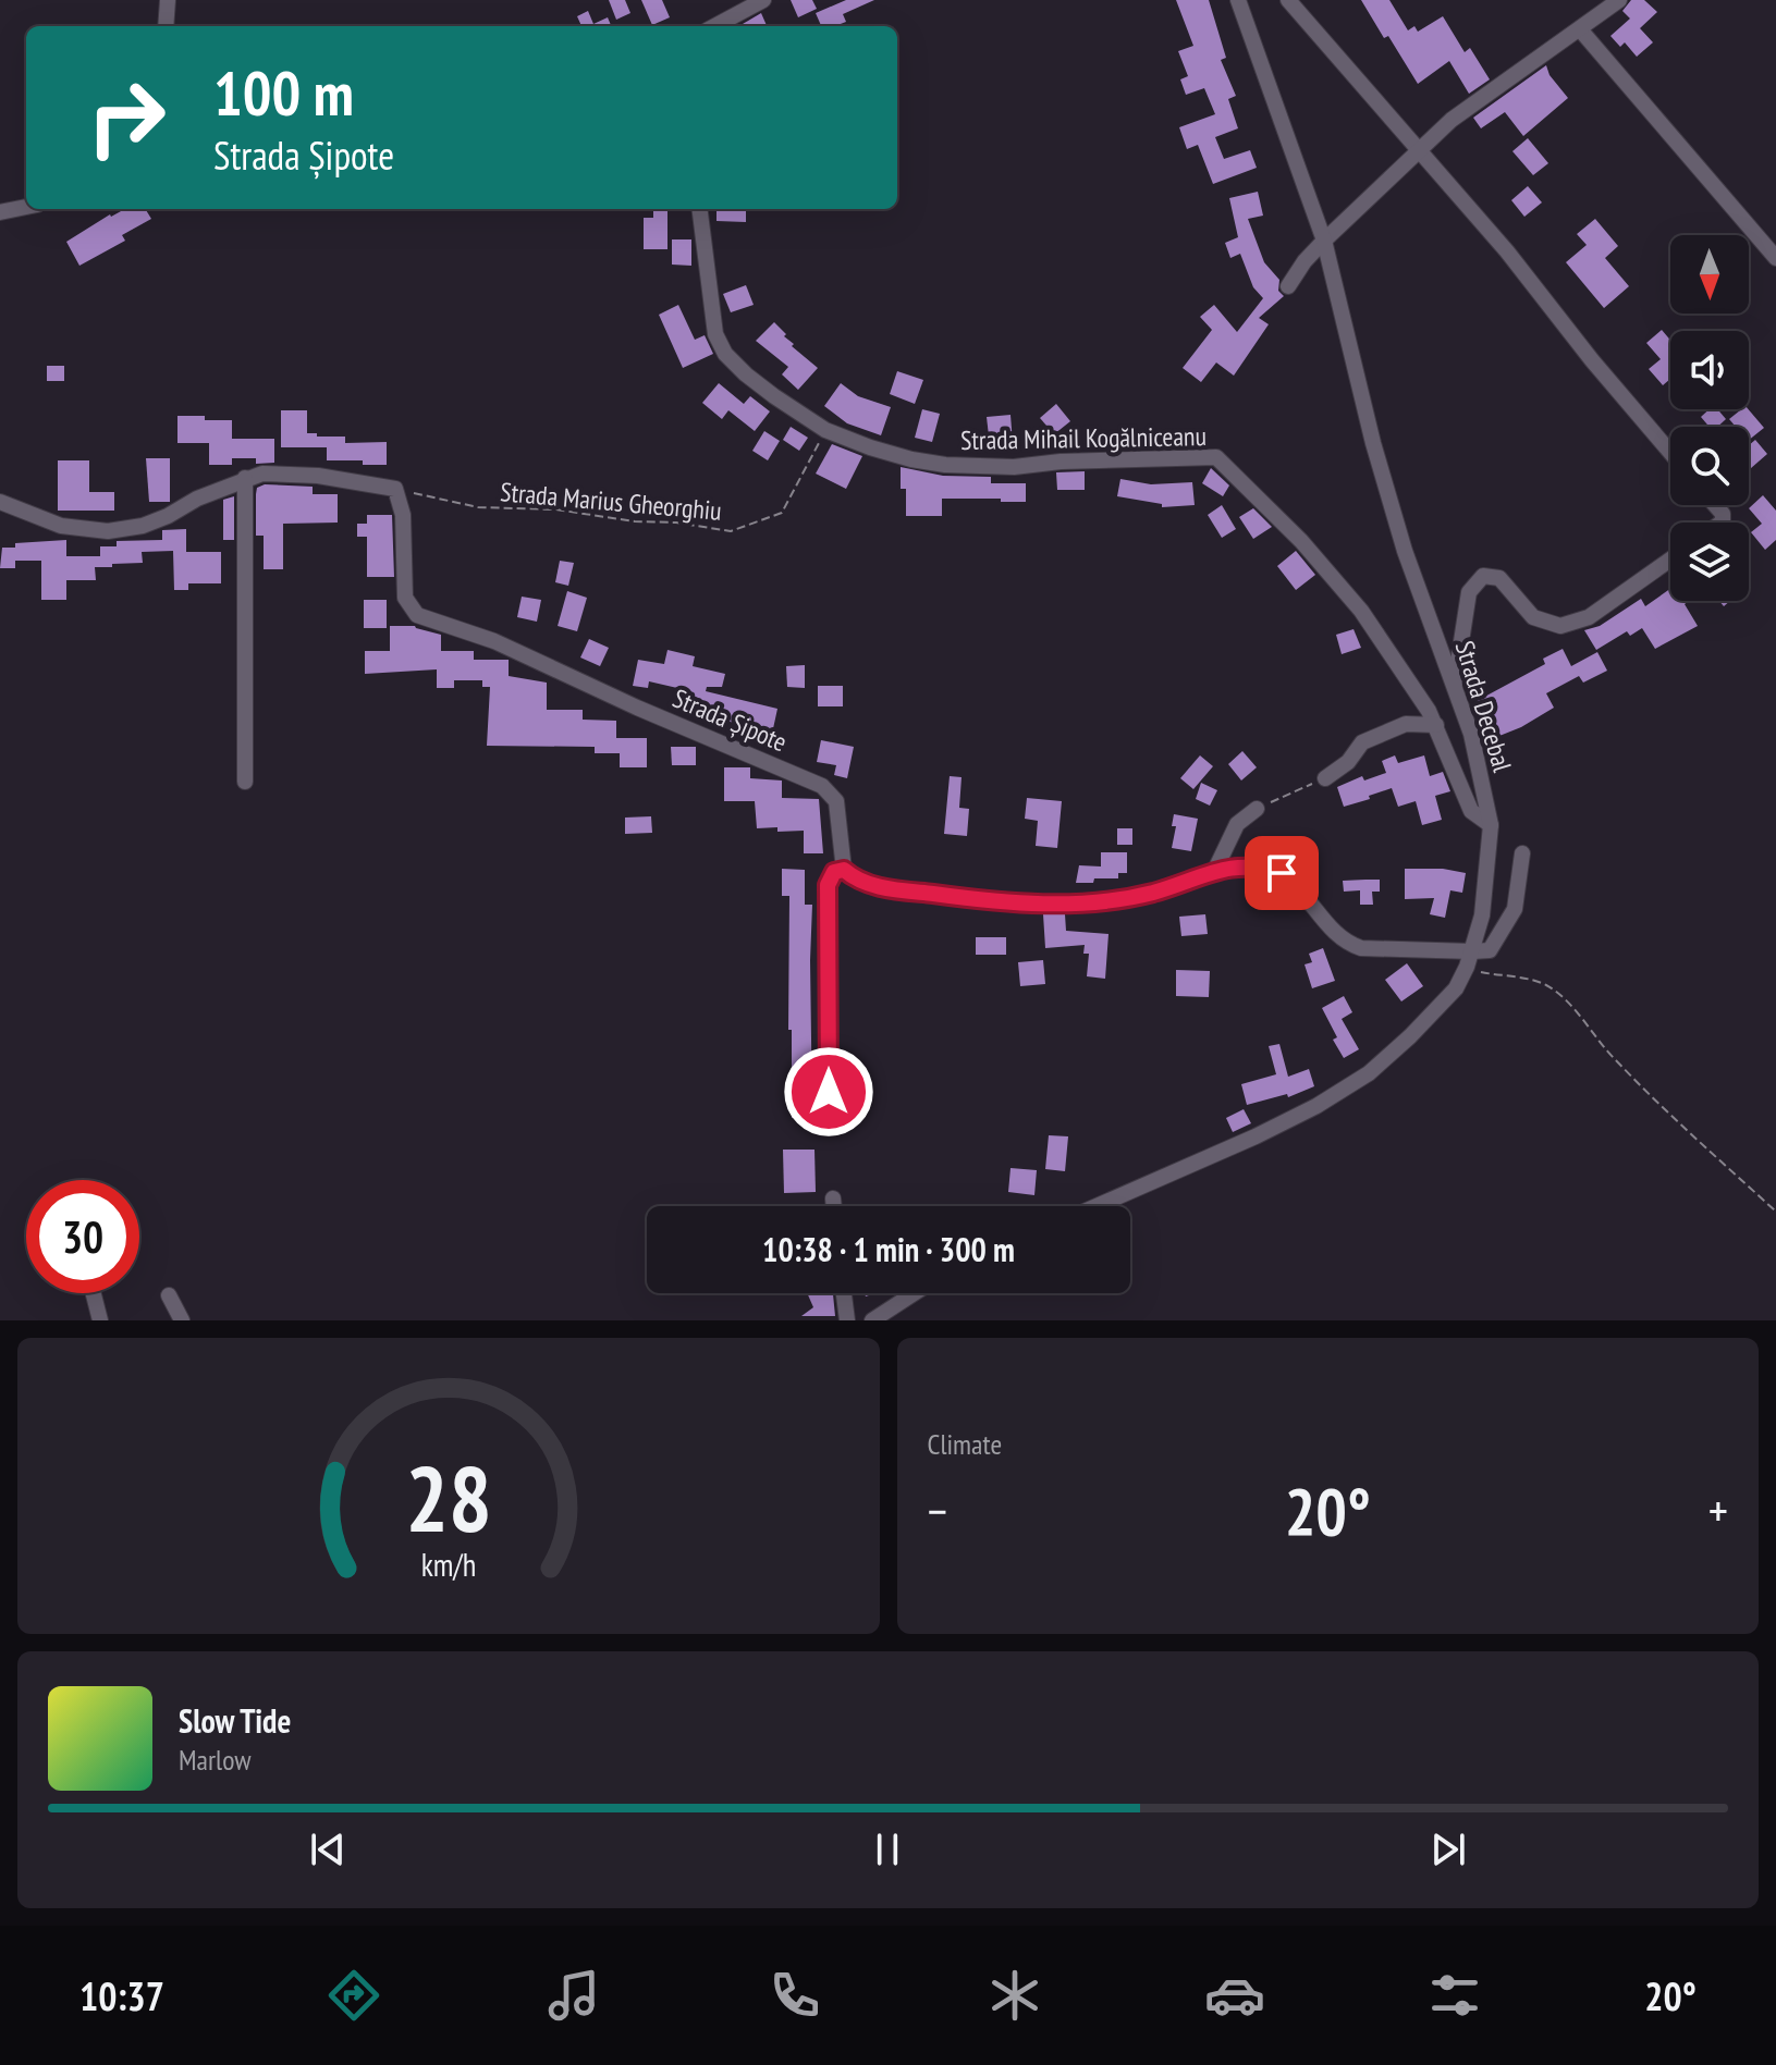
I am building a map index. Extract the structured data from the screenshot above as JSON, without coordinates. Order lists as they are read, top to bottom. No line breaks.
{"streets":{"street":["Strada Mihail Kogălniceanu","Strada Decebal","Strada Șipote"],"path":["Strada Marius Gheorghiu"]},"crossings":[["Strada Mihail Kogălniceanu","Strada Marius Gheorghiu"],["Strada Mihail Kogălniceanu","Strada Decebal"],["Strada Marius Gheorghiu","Strada Șipote"]],"north":"bottom","page":{"turn":["100 m","Strada Șipote"],"limit":"30","trip":"10:38 · 1 min · 300 m","tile":"Climate","heat":["−","20°","+"],"song":["Slow Tide","Marlow"],"tabs":["10:37","20°"],"gauge":["28","km/h"]}}
